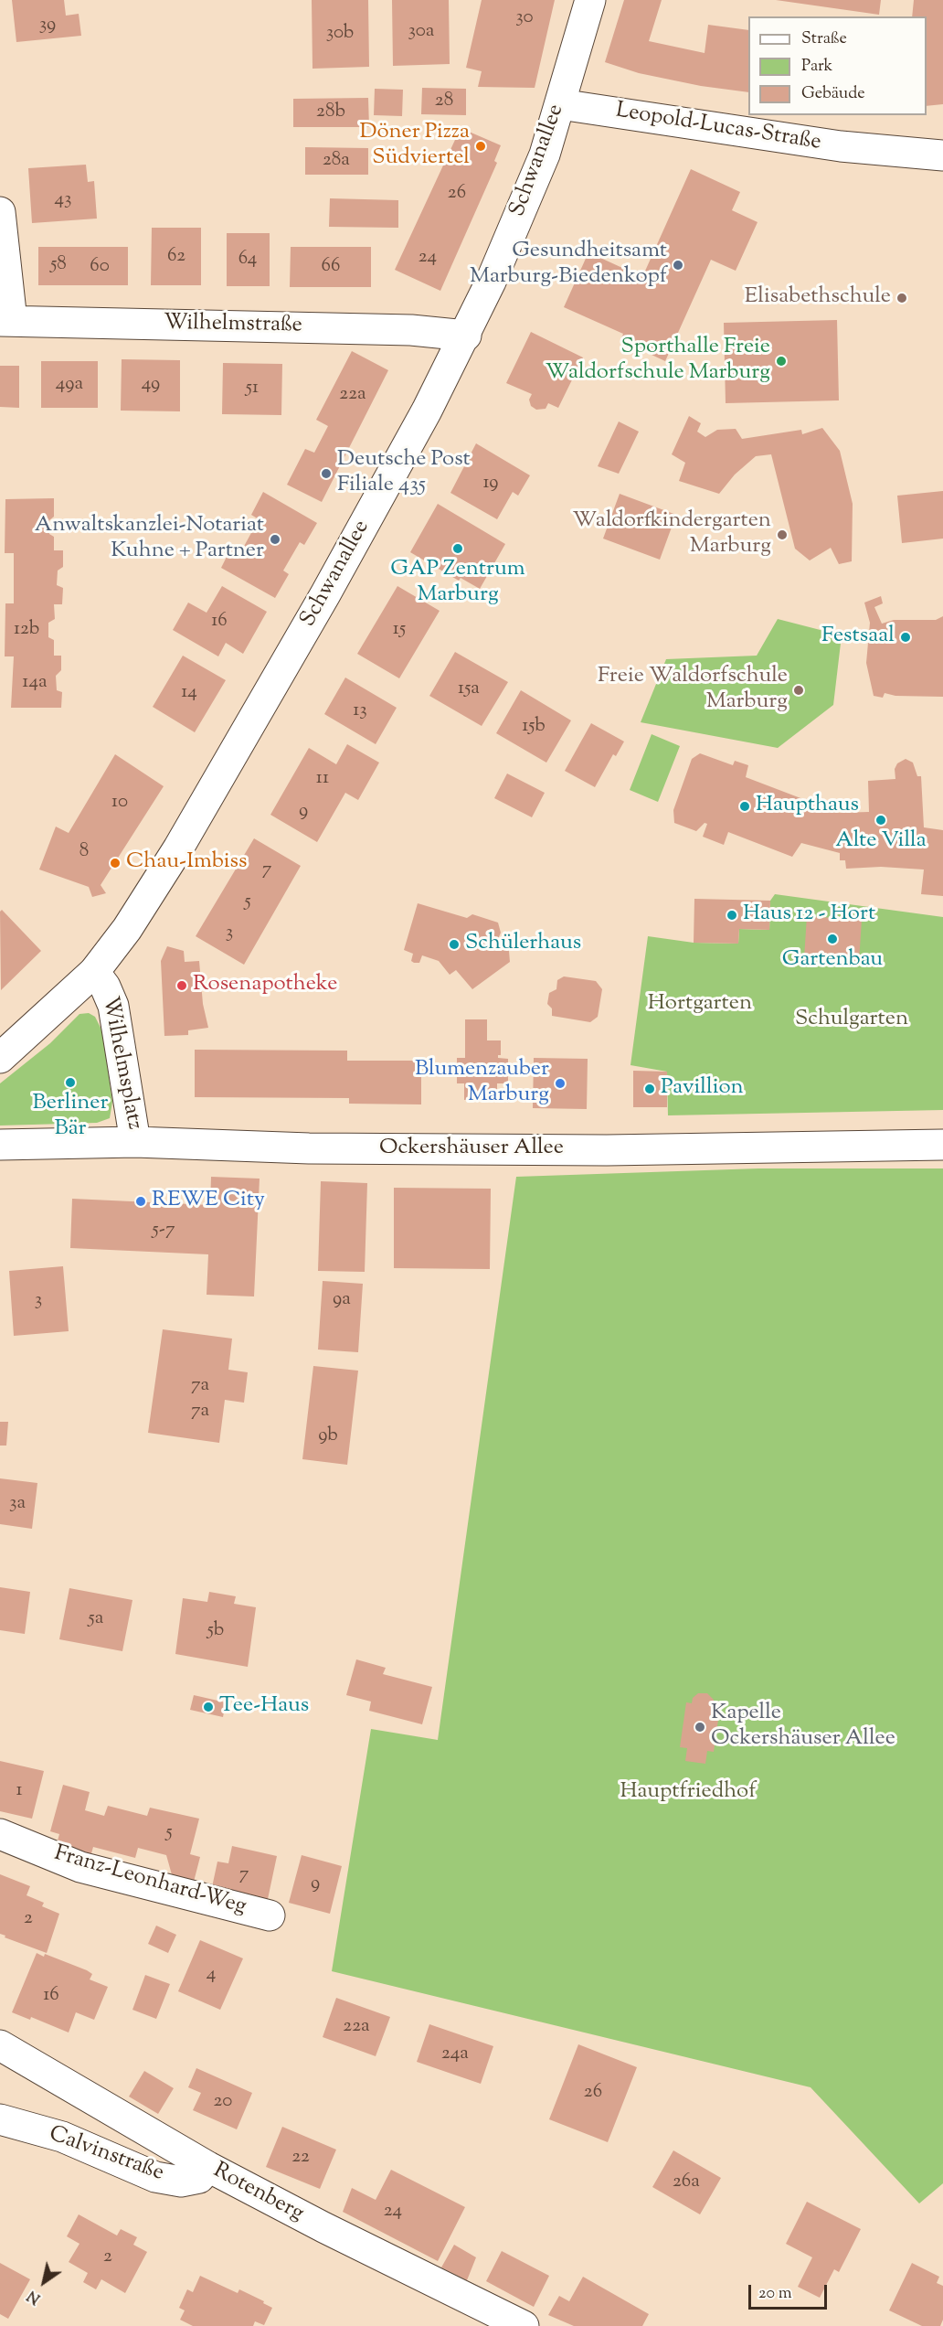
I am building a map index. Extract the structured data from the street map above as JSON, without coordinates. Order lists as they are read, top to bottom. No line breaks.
{"streets":{"street":["Leopold-Lucas-Straße","Schwanallee","Wilhelmstraße","Wilhelmsplatz","Ockershäuser Allee","Franz-Leonhard-Weg","Calvinstraße","Rotenberg"]},"crossings":[["Leopold-Lucas-Straße","Schwanallee"],["Schwanallee","Wilhelmstraße"],["Schwanallee","Wilhelmsplatz"],["Wilhelmsplatz","Ockershäuser Allee"],["Calvinstraße","Rotenberg"]],"parks":["Hortgarten","Schulgarten","Hauptfriedhof"],"places":["Döner Pizza Südviertel","Gesundheitsamt Marburg-Biedenkopf","Elisabethschule","Sporthalle Freie Waldorfschule Marburg","Deutsche Post Filiale 435","Waldorfkindergarten Marburg","Anwaltskanzlei-Notariat Kuhne + Partner","GAP Zentrum Marburg","Festsaal","Freie Waldorfschule Marburg","Haupthaus","Alte Villa","Chau-Imbiss","Haus 12 - Hort","Gartenbau","Schülerhaus","Rosenapotheke","Berliner Bär","Blumenzauber Marburg","Pavillion","REWE City","Tee-Haus","Kapelle Ockershäuser Allee"],"house_numbers":["30","39","30a","30b","28","28b","28a","26","43","62","24","64","58","60","66","49a","49","51","22a","19","16","12b","15","14a","15a","14","13","15b","11","10","9","8","7","5","3","5-7","9a","3","7a","7a","9b","3a","5a","5b","1","5","7","9","2","4","16","22a","24a","26","20","22","26a","24","2"],"legend":["Straße","Park","Gebäude"],"scale_bar":"20 m","north":"bottom left"}
